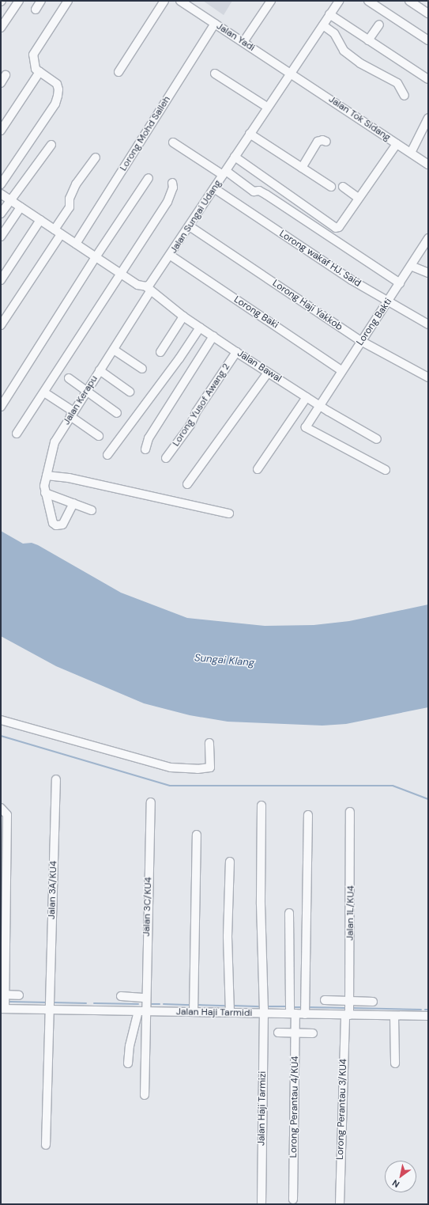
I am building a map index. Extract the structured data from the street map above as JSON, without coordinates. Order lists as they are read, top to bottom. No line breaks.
{"streets":{"street":["Jalan Yadi","Jalan Tok Sidang","Lorong Mohd Salleh","Jalan Sungai Udang","Lorong wakaf HJ. Said","Lorong Haji Yakkob","Lorong Baki","Lorong Bakti","Jalan Bawal","Jalan Kerapu","Lorong Yusof Awang 2","Jalan 3A/KU4","Jalan 3C/KU4","Jalan 1L/KU4","Jalan Haji Tarmidi","Lorong Perantau 4/KU4","Jalan Haji Tarmizi","Lorong Perantau 3/KU4"]},"crossings":[["Jalan Yadi","Jalan Tok Sidang"],["Jalan Yadi","Lorong Mohd Salleh"],["Jalan Yadi","Jalan Sungai Udang"],["Jalan Tok Sidang","Jalan Sungai Udang"],["Jalan Sungai Udang","Lorong wakaf HJ. Said"],["Jalan Sungai Udang","Lorong Haji Yakkob"],["Jalan Sungai Udang","Lorong Baki"],["Jalan Sungai Udang","Jalan Bawal"],["Jalan Sungai Udang","Jalan Kerapu"],["Lorong wakaf HJ. Said","Lorong Bakti"],["Lorong Haji Yakkob","Lorong Bakti"],["Lorong Baki","Lorong Bakti"],["Lorong Bakti","Jalan Bawal"],["Jalan Bawal","Jalan Kerapu"],["Jalan Bawal","Lorong Yusof Awang 2"],["Jalan 3A/KU4","Jalan Haji Tarmidi"],["Jalan 3C/KU4","Jalan Haji Tarmidi"],["Jalan 1L/KU4","Jalan Haji Tarmidi"],["Jalan 1L/KU4","Lorong Perantau 3/KU4"],["Jalan Haji Tarmidi","Lorong Perantau 4/KU4"],["Jalan Haji Tarmidi","Jalan Haji Tarmizi"],["Jalan Haji Tarmidi","Lorong Perantau 3/KU4"]],"water":["Sungai Klang"],"north":"bottom left"}
